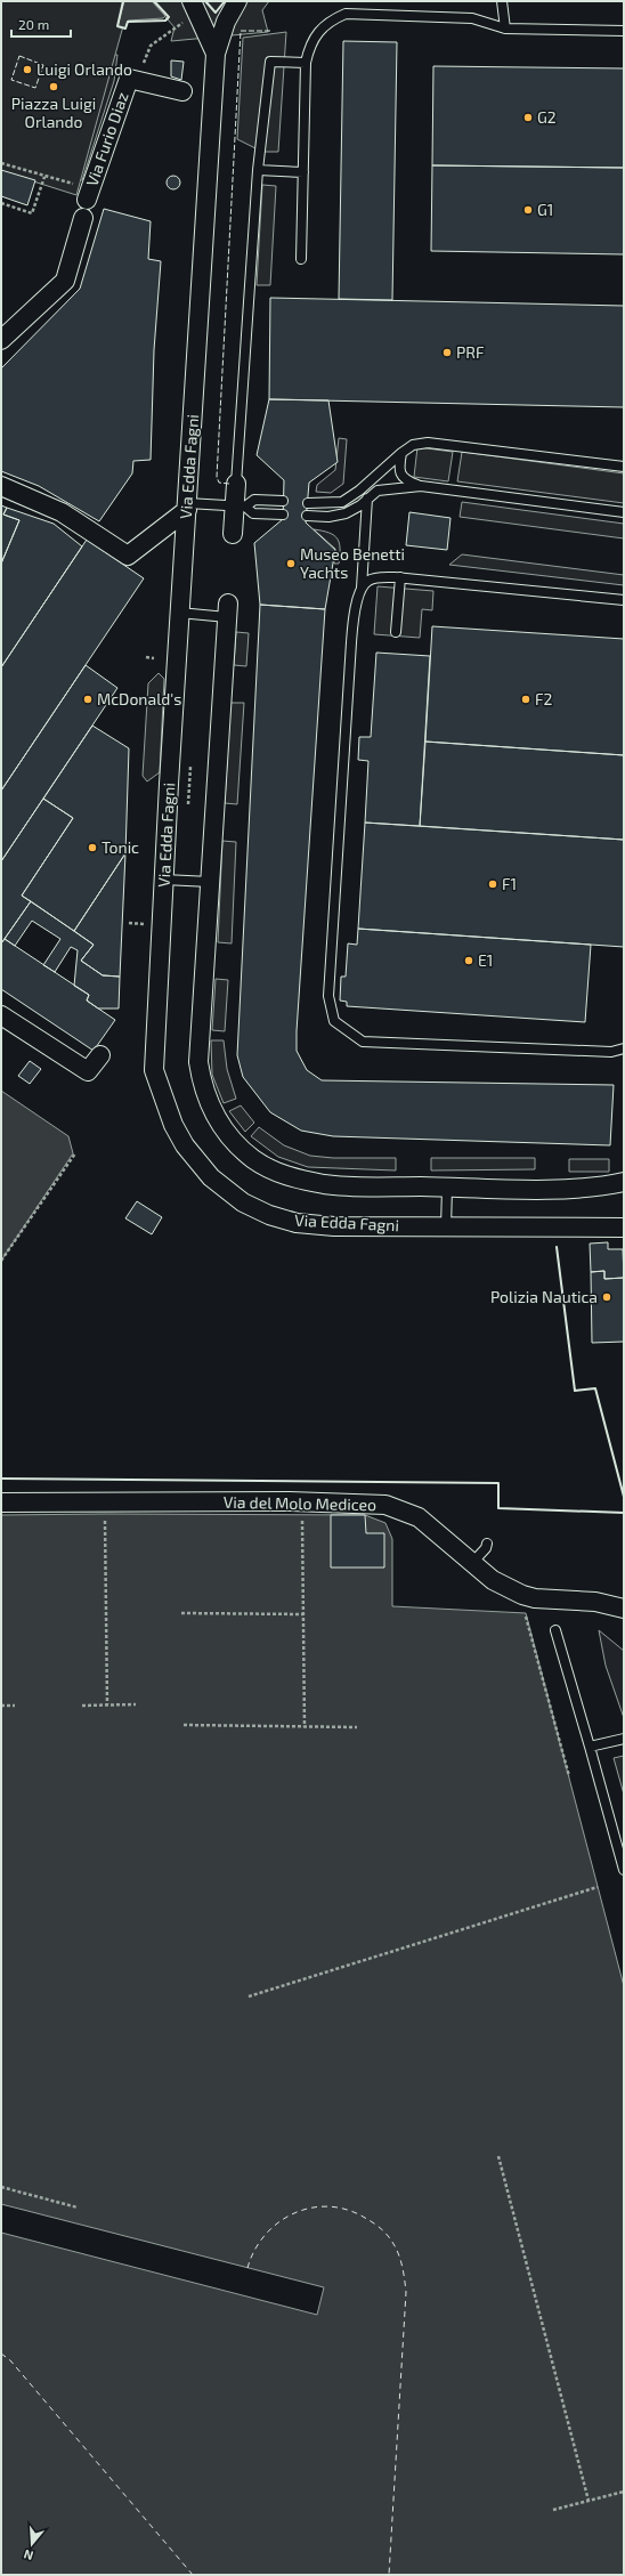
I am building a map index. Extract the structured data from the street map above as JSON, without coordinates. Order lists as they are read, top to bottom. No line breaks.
{"streets":{"street":["Via Furio Diaz","Via Edda Fagni","Via del Molo Mediceo"]},"crossings":[["Via Furio Diaz","Via Edda Fagni"]],"places":["Luigi Orlando","Piazza Luigi Orlando","G2","G1","PRF","Museo Benetti Yachts","McDonald's","F2","Tonic","F1","E1","Polizia Nautica"],"scale_bar":"20 m","north":"bottom"}
